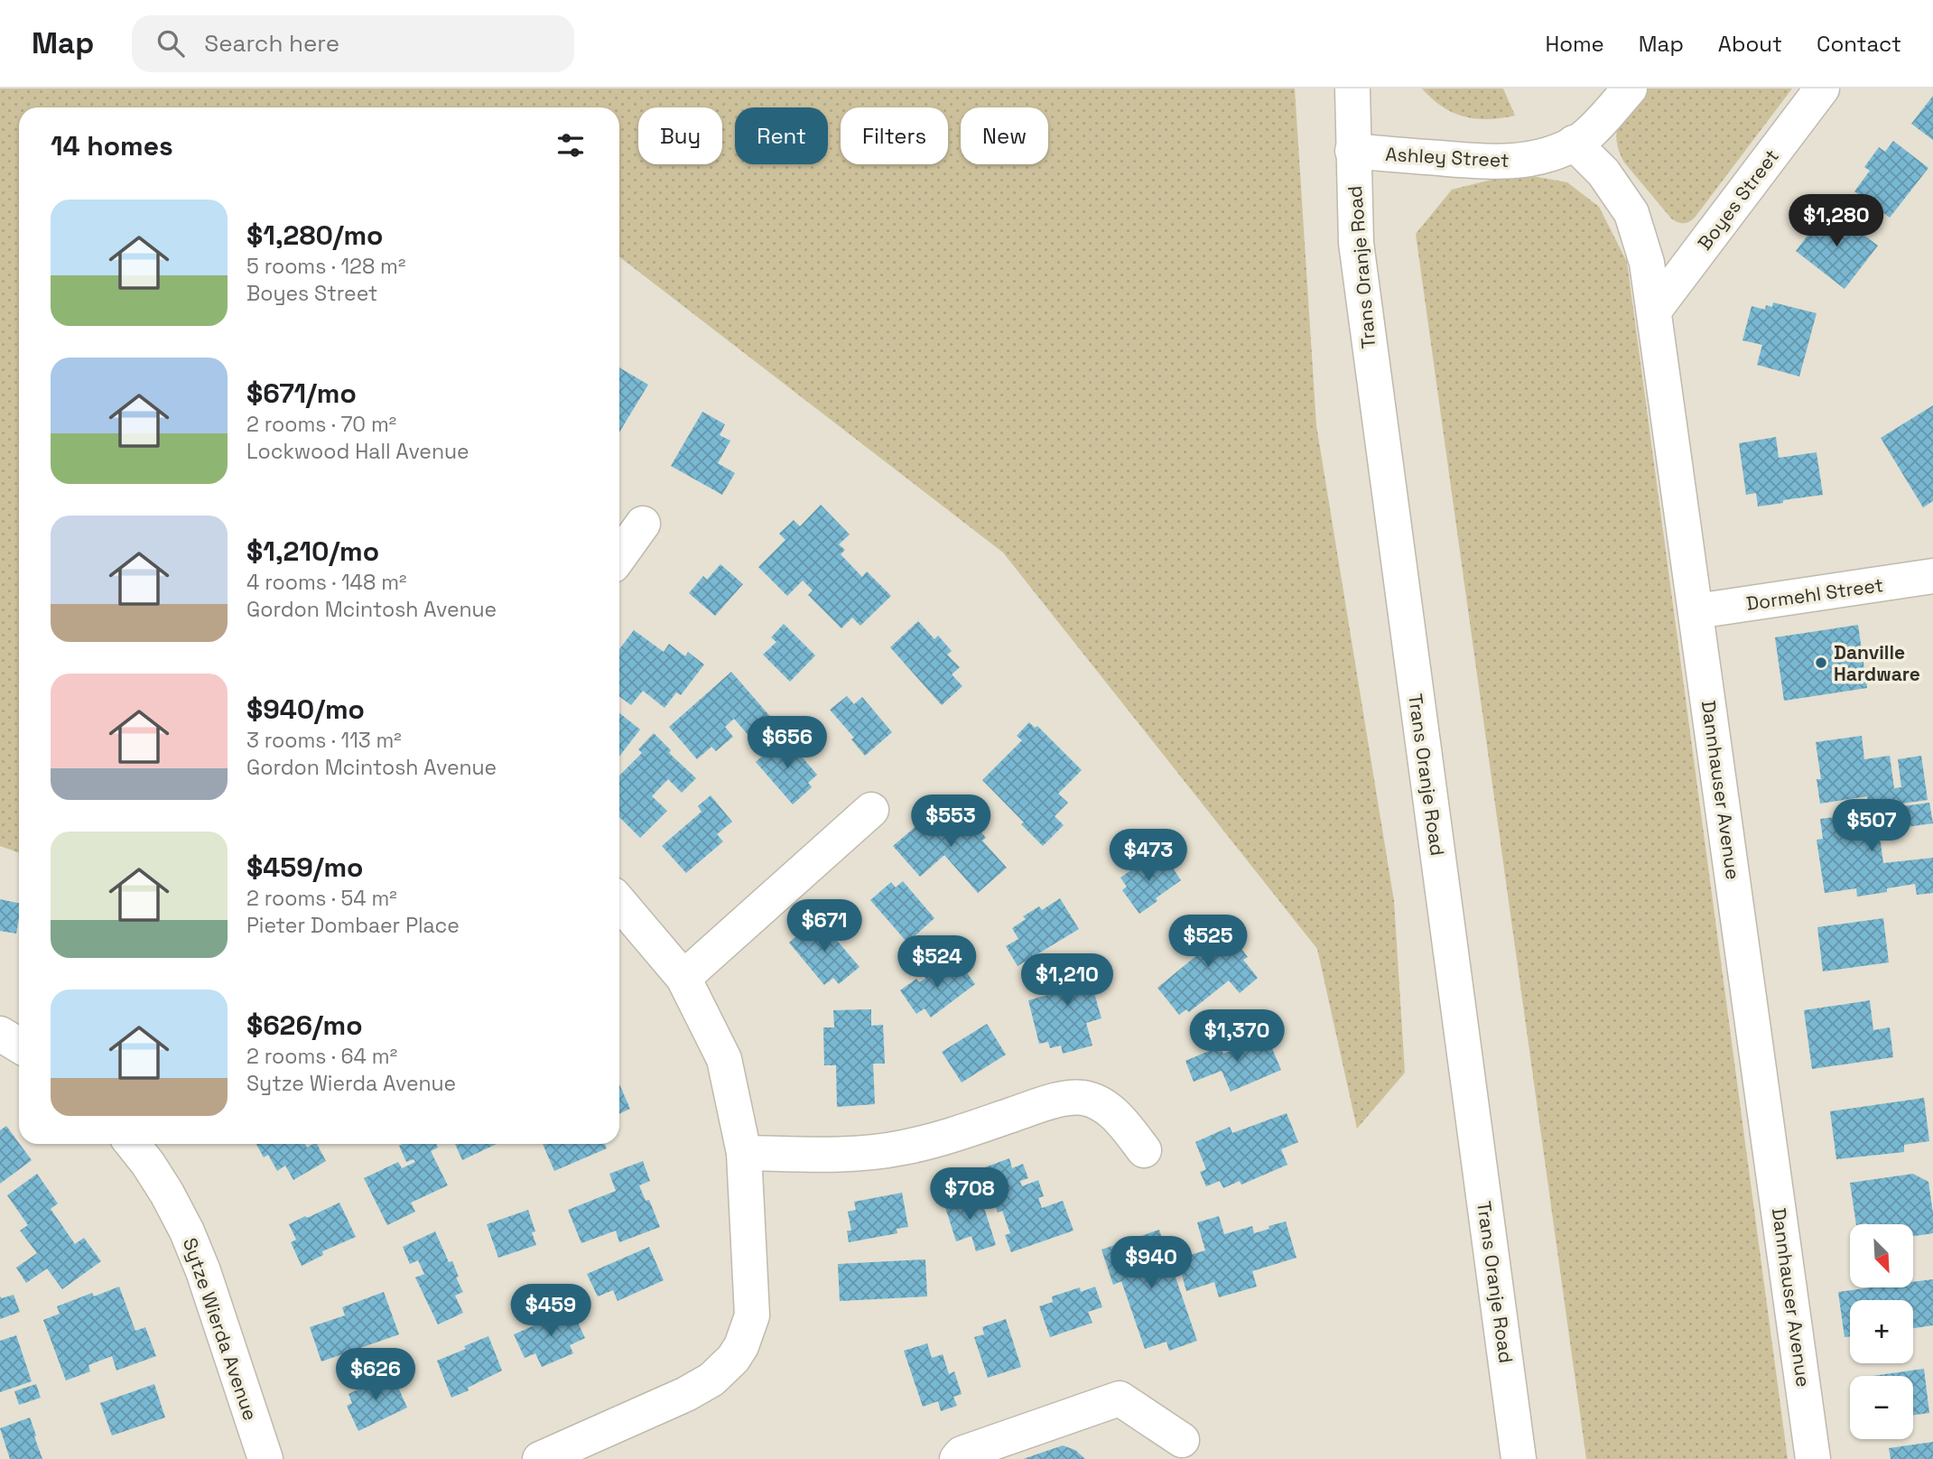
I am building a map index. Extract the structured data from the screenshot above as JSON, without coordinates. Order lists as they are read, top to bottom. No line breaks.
{"streets":{"street":["Ashley Street","Boyes Street","Trans Oranje Road","Dormehl Street","Dannhauser Avenue","Sytze Wierda Avenue"]},"crossings":[["Ashley Street","Trans Oranje Road"],["Ashley Street","Dannhauser Avenue"],["Boyes Street","Dannhauser Avenue"],["Dormehl Street","Dannhauser Avenue"]],"places":["Danville Hardware"],"north":"bottom right","page":{"header":"Map","search":"Search here","nav":["Home","Map","About","Contact"],"chip":["Buy","Rent","Filters","New"],"heading":"14 homes","list":[{"name":"$1,280/mo","note":"5 rooms · 128 m² · Boyes Street"},{"name":"$671/mo","note":"2 rooms · 70 m² · Lockwood Hall Avenue"},{"name":"$1,210/mo","note":"4 rooms · 148 m² · Gordon Mcintosh Avenue"},{"name":"$940/mo","note":"3 rooms · 113 m² · Gordon Mcintosh Avenue"},{"name":"$459/mo","note":"2 rooms · 54 m² · Pieter Dombaer Place"},{"name":"$626/mo","note":"2 rooms · 64 m² · Sytze Wierda Avenue"}],"price":["$1,280","$656","$553","$507","$473","$671","$525","$524","$1,210","$1,370","$708","$940","$459","$626"],"map_buttons":["+","−"]}}
